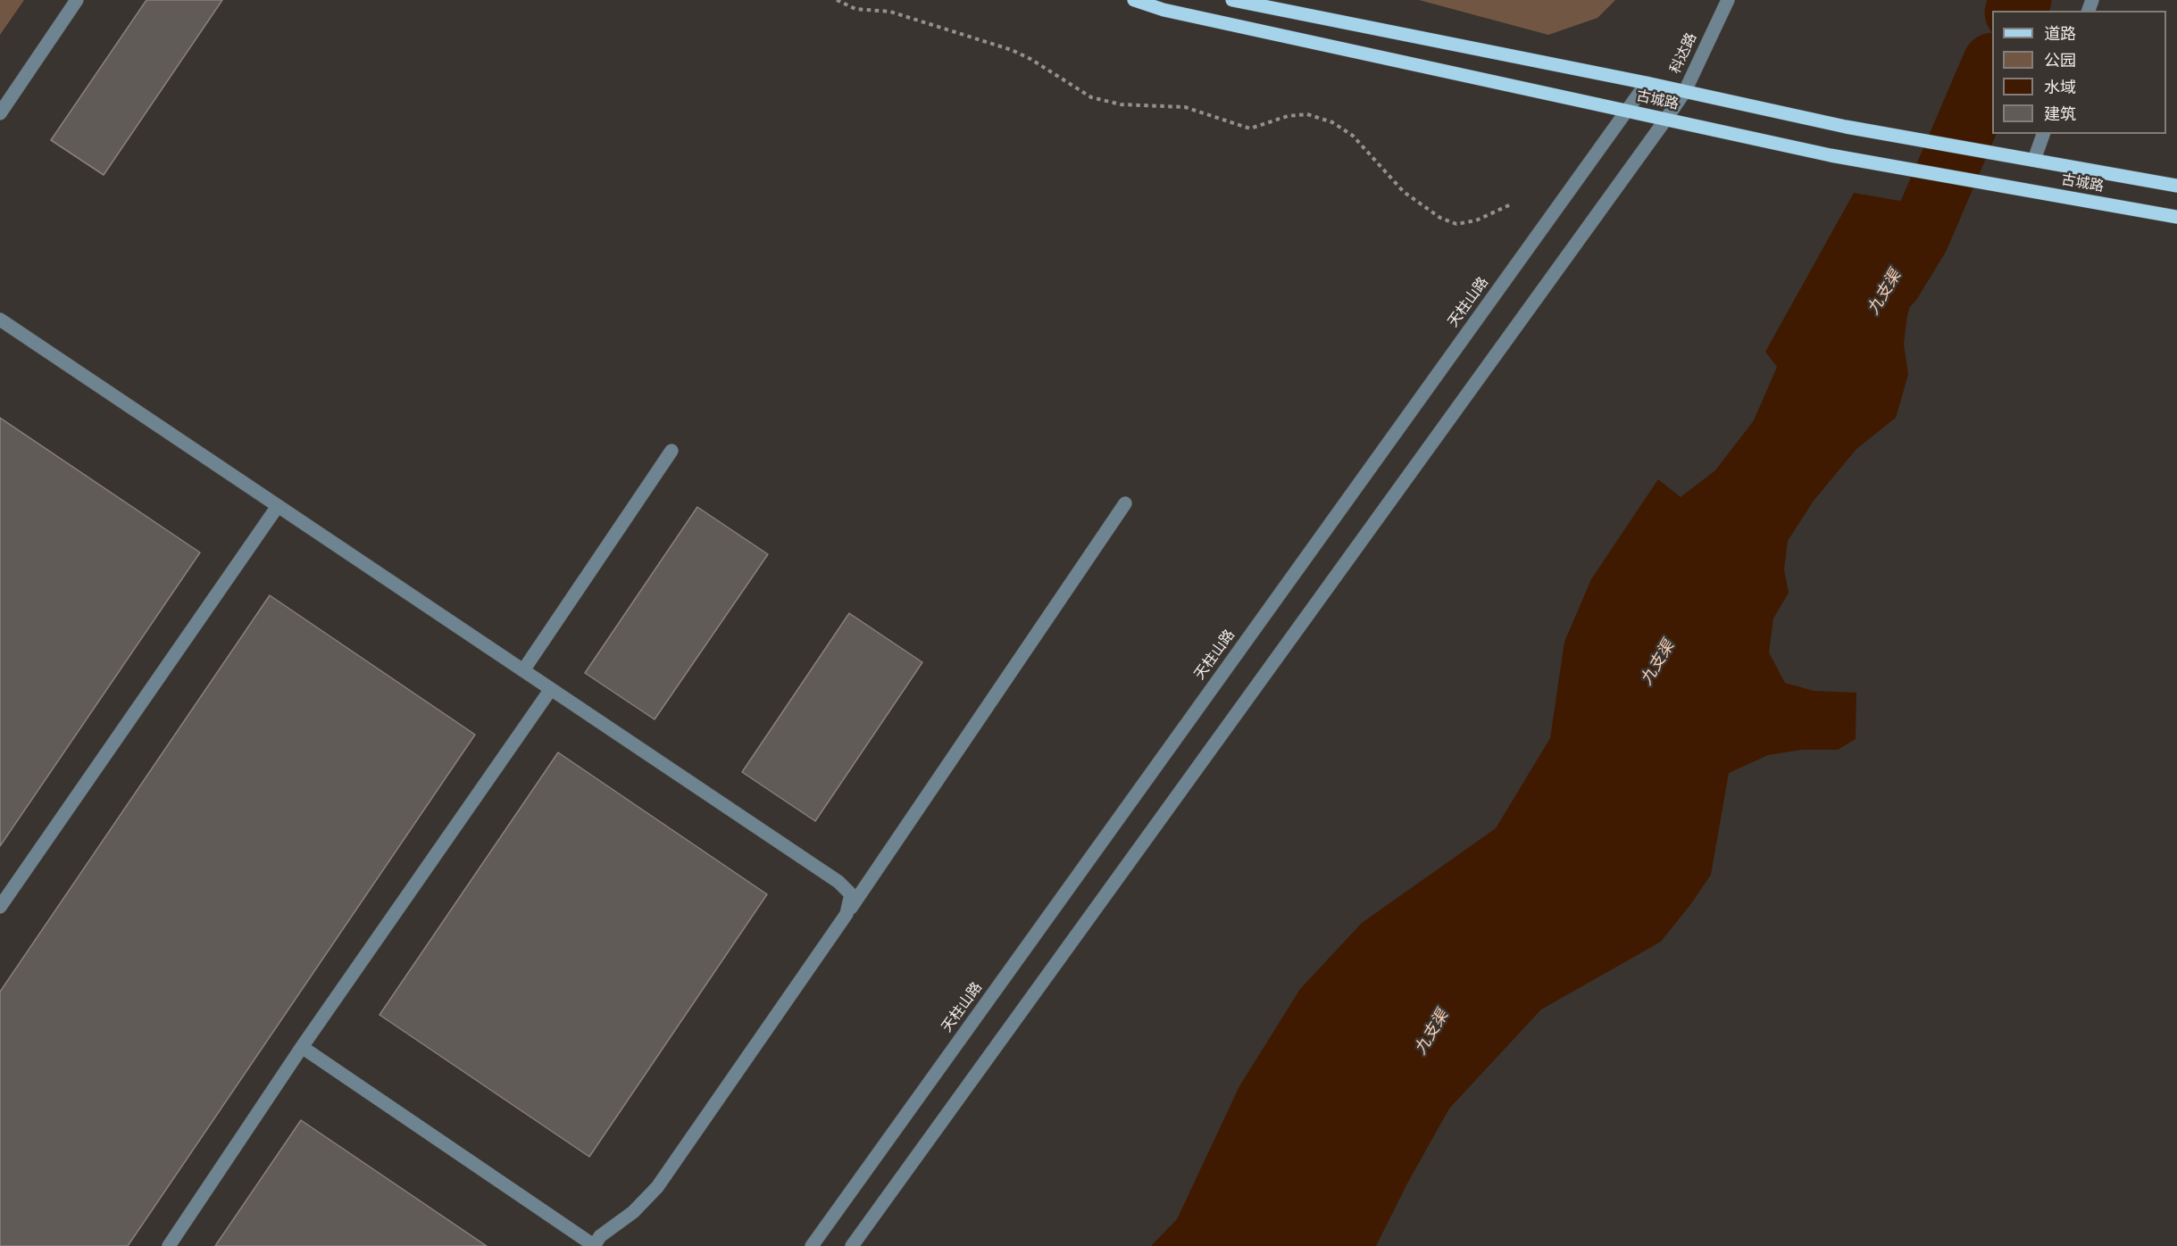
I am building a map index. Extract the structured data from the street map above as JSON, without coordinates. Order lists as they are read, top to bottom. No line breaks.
{"streets":{"main road":["古城路"],"street":["科达路","天柱山路"]},"crossings":[["科达路","古城路"],["古城路","天柱山路"]],"water":["九支渠"],"legend":["道路","公园","水域","建筑"]}
